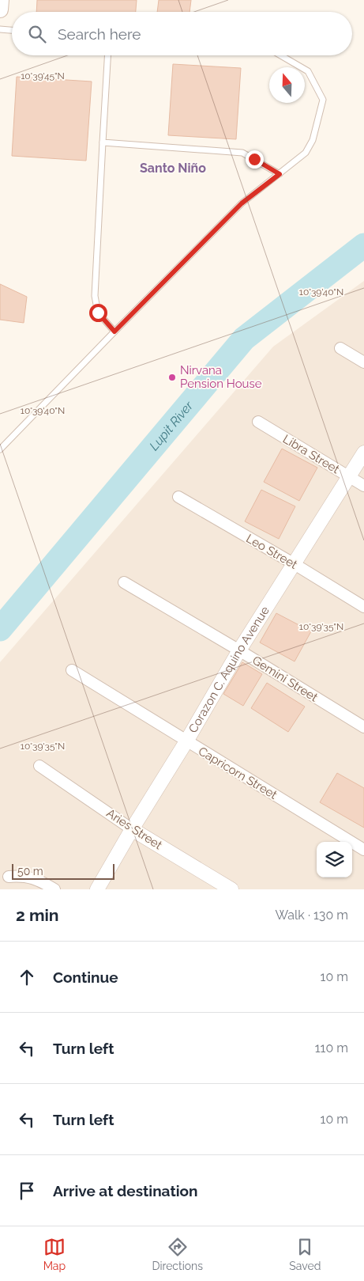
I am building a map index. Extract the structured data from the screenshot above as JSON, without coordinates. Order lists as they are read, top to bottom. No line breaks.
{"streets":{"street":["Libra Street","Leo Street","Corazon C. Aquino Avenue","Gemini Street","Capricorn Street","Aries Street"]},"crossings":[["Libra Street","Corazon C. Aquino Avenue"],["Leo Street","Corazon C. Aquino Avenue"],["Corazon C. Aquino Avenue","Gemini Street"],["Corazon C. Aquino Avenue","Capricorn Street"],["Corazon C. Aquino Avenue","Aries Street"]],"districts":["Santo Niño"],"water":["Lupit River"],"places":["Nirvana Pension House"],"scale_bar":"50 m","north":"top","page":{"search":"Search here","scale":"50 m","heading":["2 min","Walk · 130 m"],"list":[["Continue","10 m"],["Turn left","110 m"],["Turn left","10 m"],"Arrive at destination"],"nav":["Map","Directions","Saved"]},"coordinates":["10°39'45\"N","10°39'40\"N","10°39'35\"N"]}
